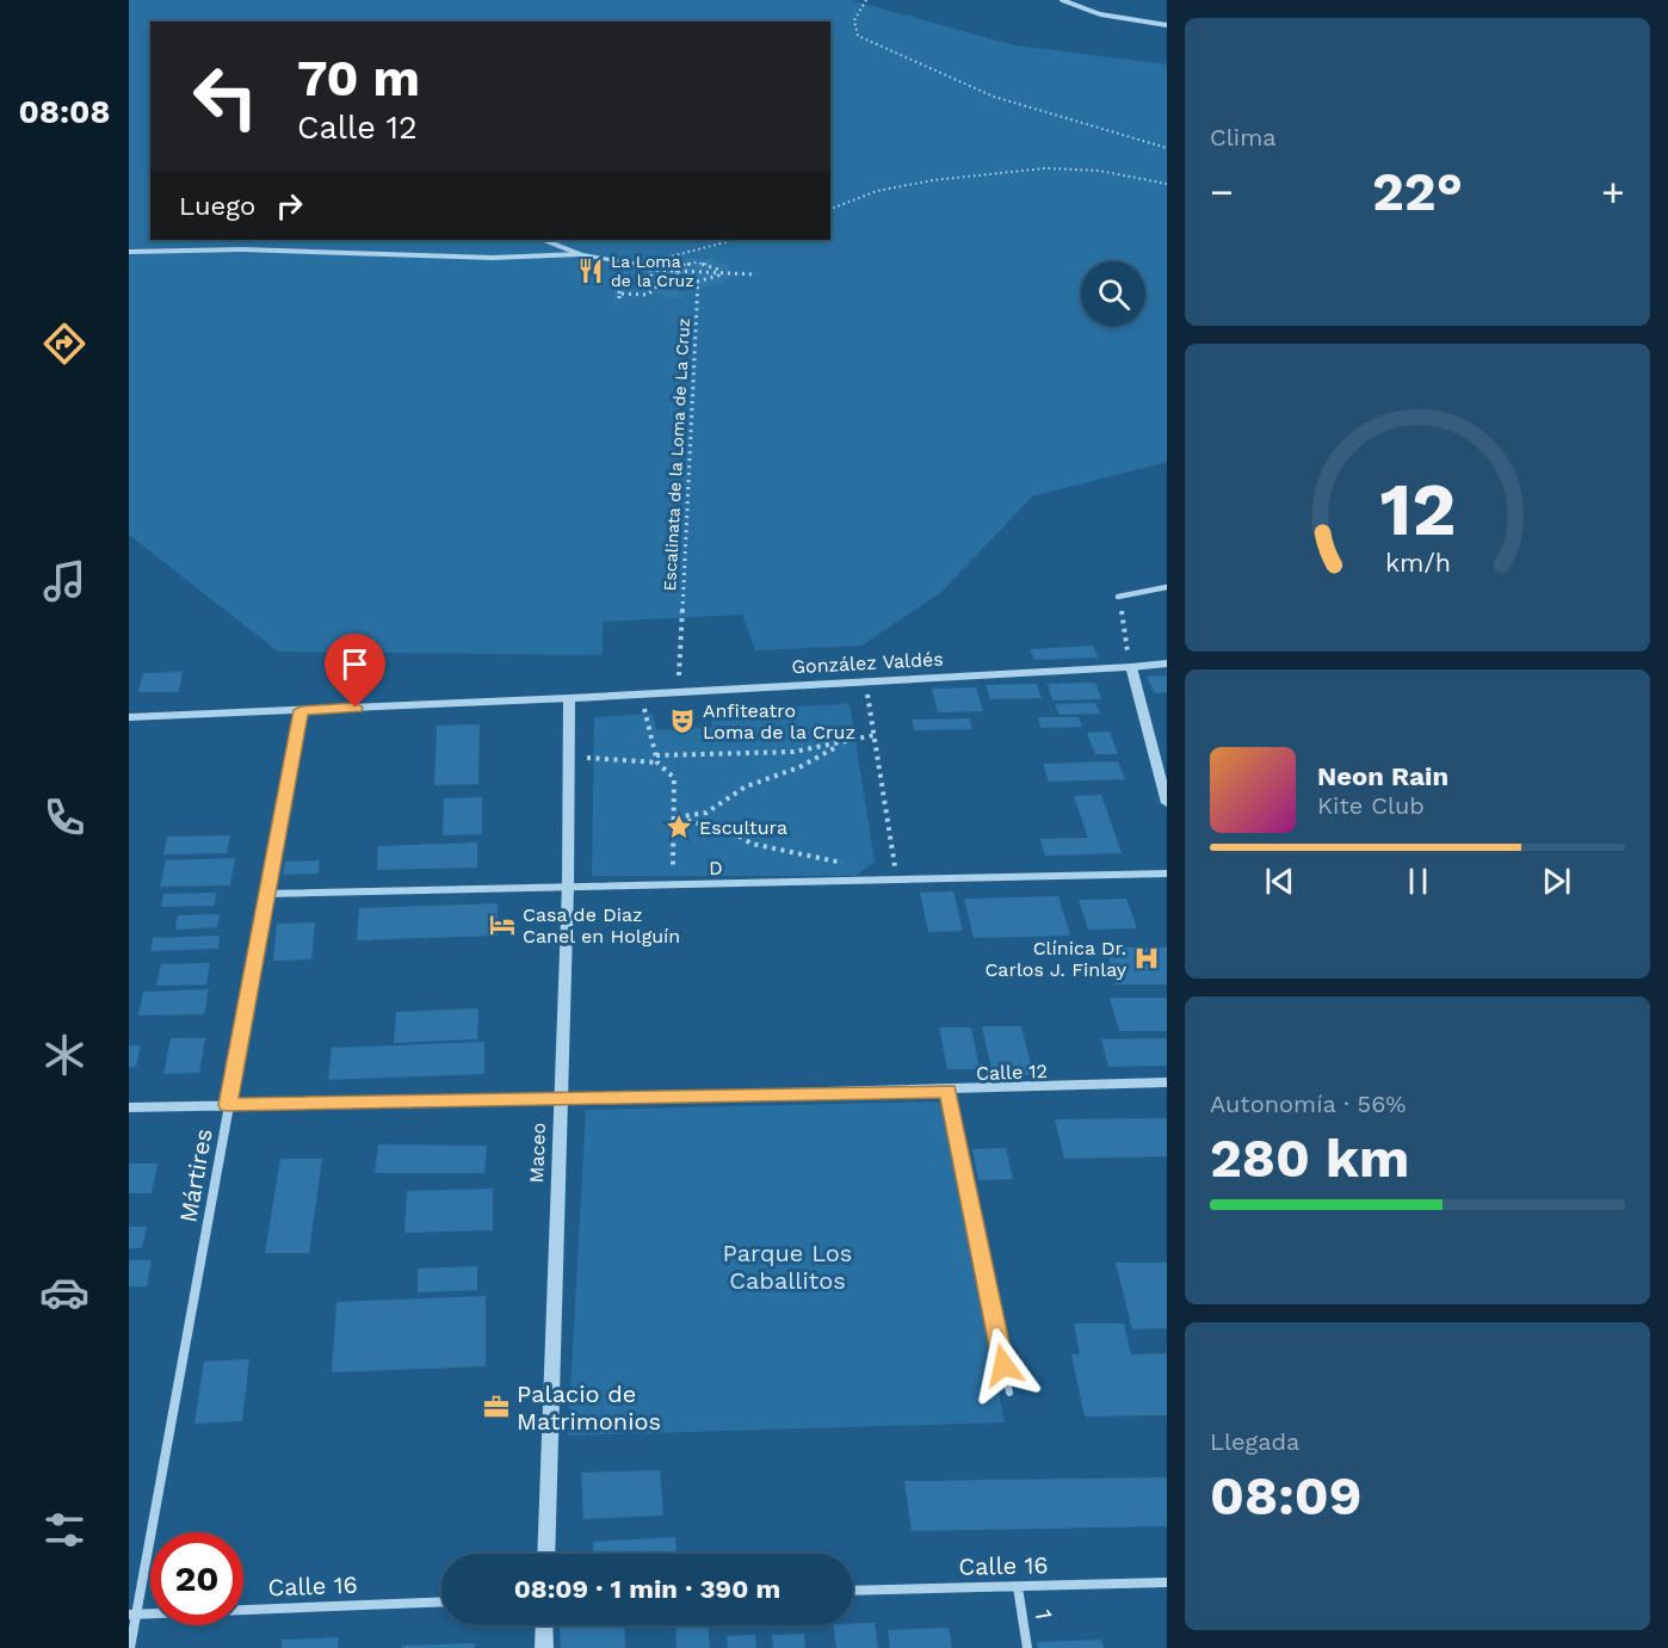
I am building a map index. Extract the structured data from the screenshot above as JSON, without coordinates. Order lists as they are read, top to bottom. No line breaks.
{"streets":{"street":["González Valdés","D","Calle 12","Maceo","Mártires","Calle 16","1"],"path":["Escalinata de la Loma de La Cruz"]},"crossings":[["Escalinata de la Loma de La Cruz","González Valdés"],["González Valdés","Maceo"],["D","Maceo"],["D","Mártires"],["Calle 12","Maceo"],["Calle 12","Mártires"],["Mártires","Calle 16"],["Calle 16","1"]],"parks":["Parque Los Caballitos"],"places":{"restaurant":["La Loma de la Cruz"],"theatre":["Anfiteatro Loma de la Cruz"],"place":["Escultura"],"hotel":["Casa de Diaz Canel en Holguín"],"hospital":["Clínica Dr. Carlos J. Finlay"],"office":["Palacio de Matrimonios"]},"page":{"tabs":"08:08","tile":["Clima",["Autonomía · 56%","280 km"],["Llegada","08:09"]],"turn":["70 m","Calle 12"],"heat":["−","22°","+"],"then":"Luego","song":["Neon Rain","Kite Club"],"limit":"20","trip":"08:09 · 1 min · 390 m","gauge":["12","km/h"]}}
